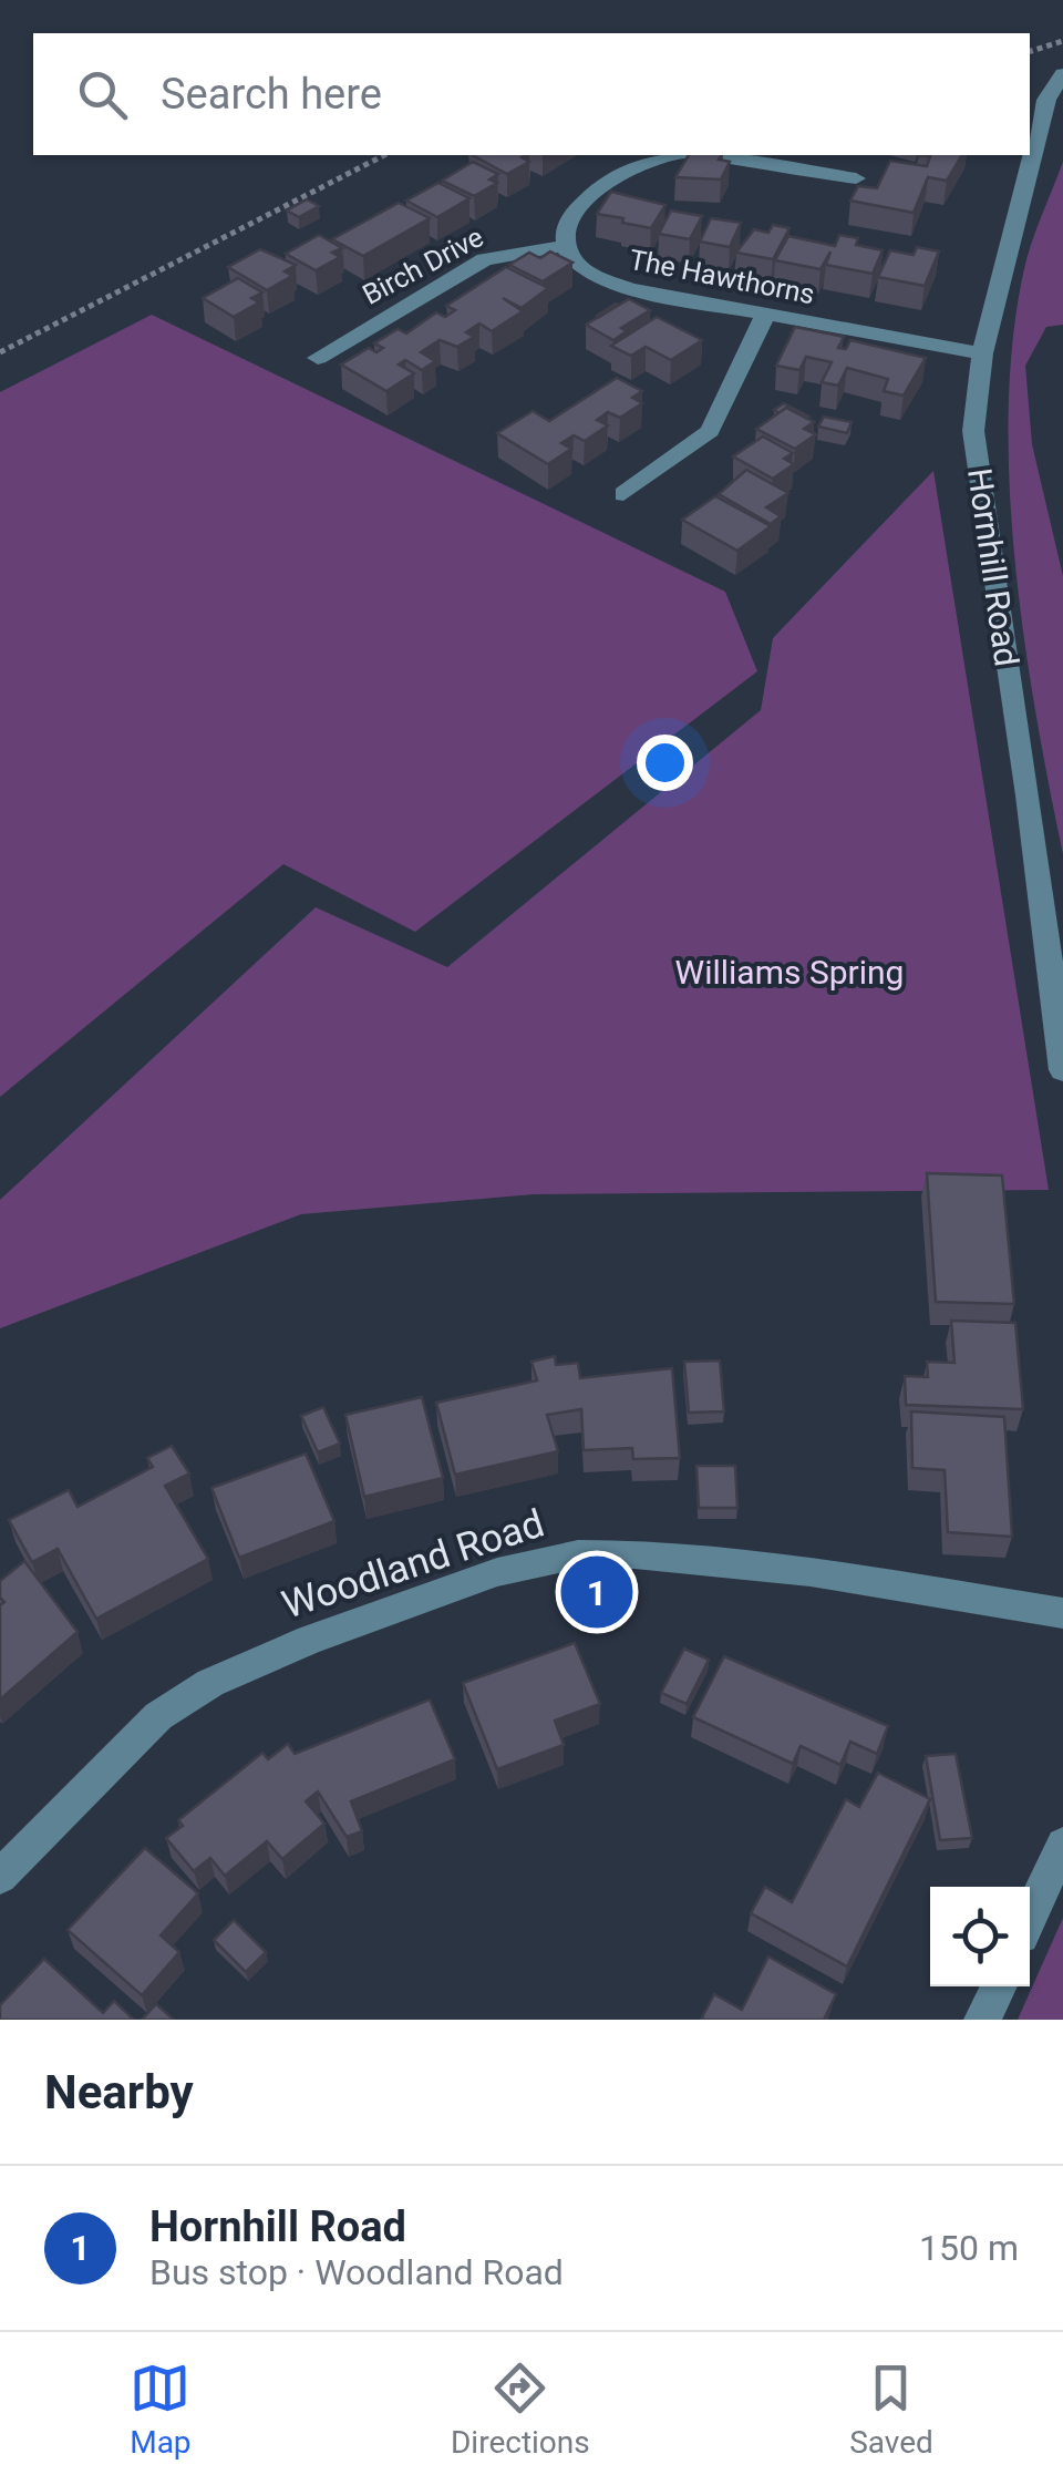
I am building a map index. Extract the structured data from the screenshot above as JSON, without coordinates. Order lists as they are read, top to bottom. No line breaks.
{"streets":{"street":["Birch Drive","The Hawthorns","Hornhill Road","Woodland Road"]},"crossings":[["Birch Drive","The Hawthorns"],["The Hawthorns","Hornhill Road"]],"parks":["Williams Spring"],"page":{"search":"Search here","pins":"1","heading":"Nearby","list":[{"mark":"1","name":"Hornhill Road","note":"Bus stop · Woodland Road","value":"150 m"}],"nav":["Map","Directions","Saved"]}}
